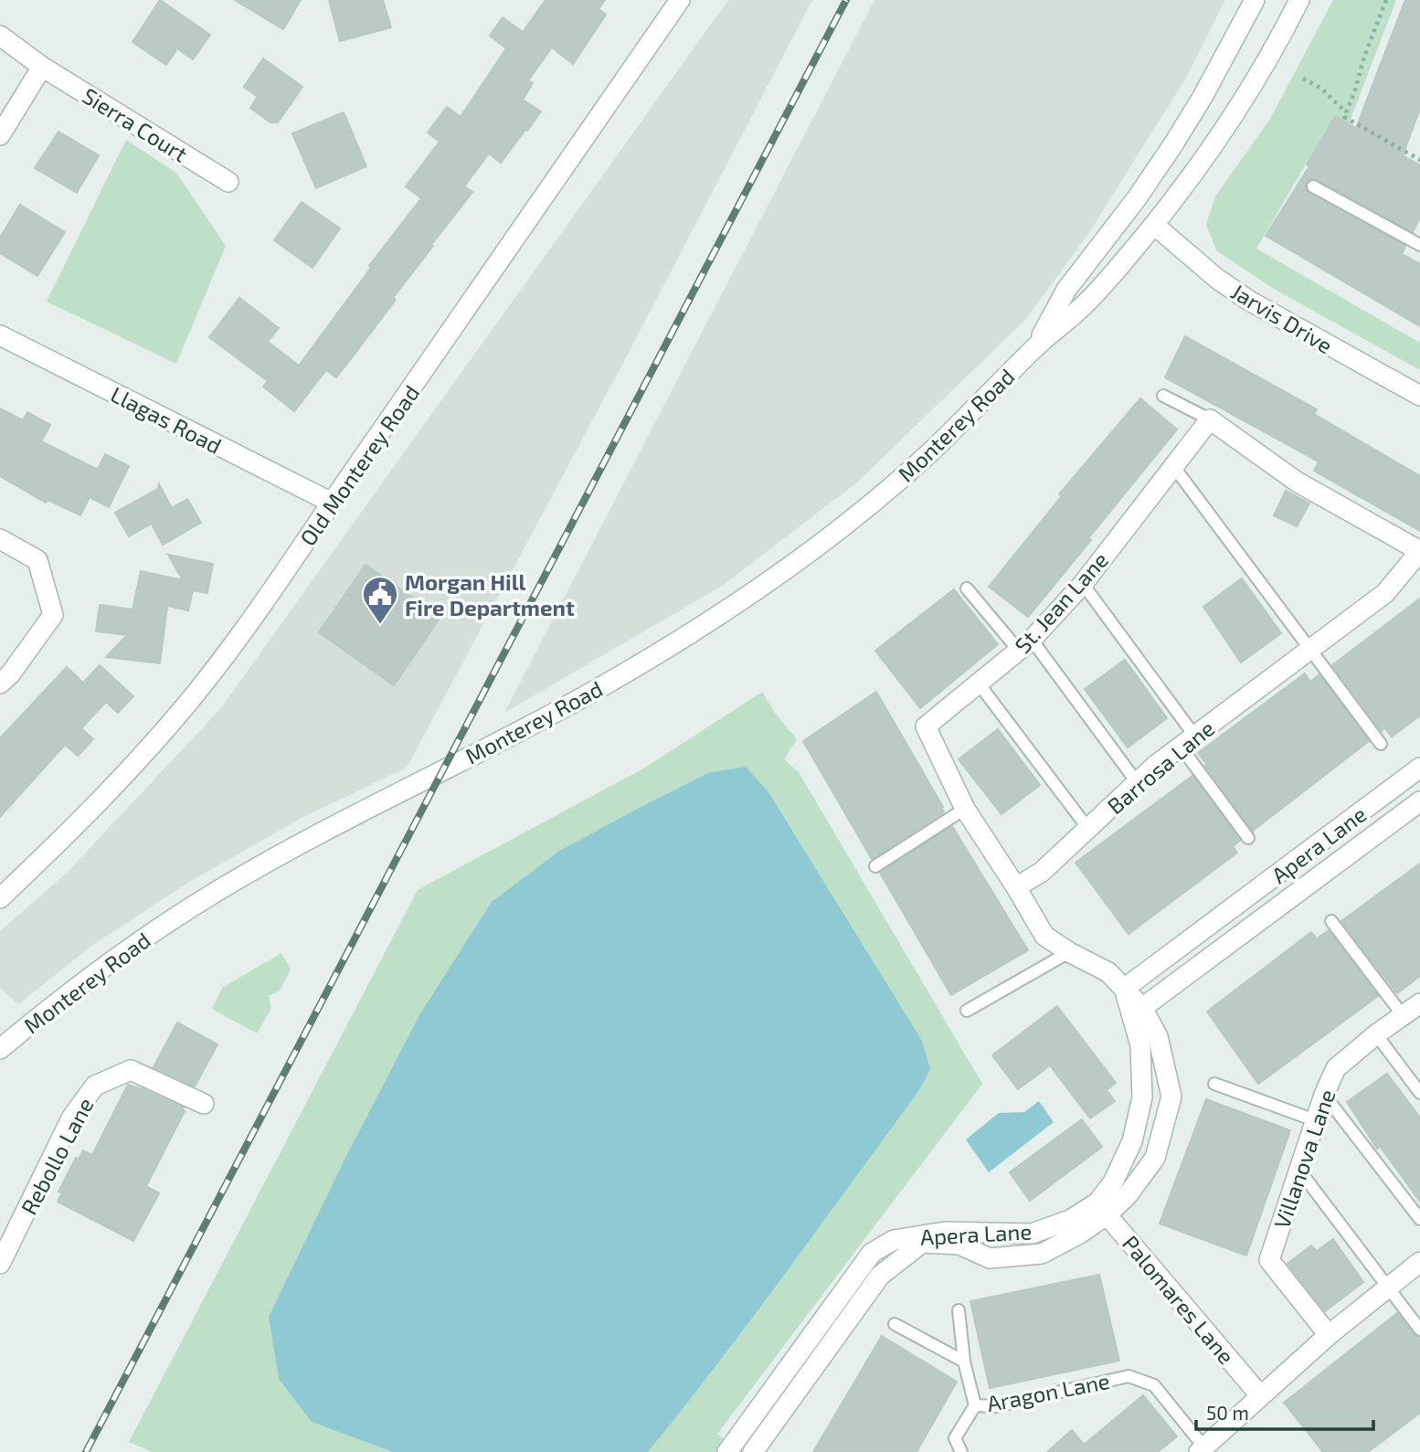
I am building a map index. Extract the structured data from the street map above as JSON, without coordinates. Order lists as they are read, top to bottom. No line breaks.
{"streets":{"street":["Sierra Court","Jarvis Drive","Llagas Road","Monterey Road","Old Monterey Road","St. Jean Lane","Barrosa Lane","Apera Lane","Rebollo Lane","Villanova Lane","Palomares Lane"],"lane":["Aragon Lane"]},"crossings":[["Jarvis Drive","Monterey Road"],["Llagas Road","Old Monterey Road"],["St. Jean Lane","Barrosa Lane"],["St. Jean Lane","Apera Lane"],["Apera Lane","Palomares Lane"]],"places":{"public building":["Morgan Hill Fire Department"]},"scale_bar":"50 m"}
